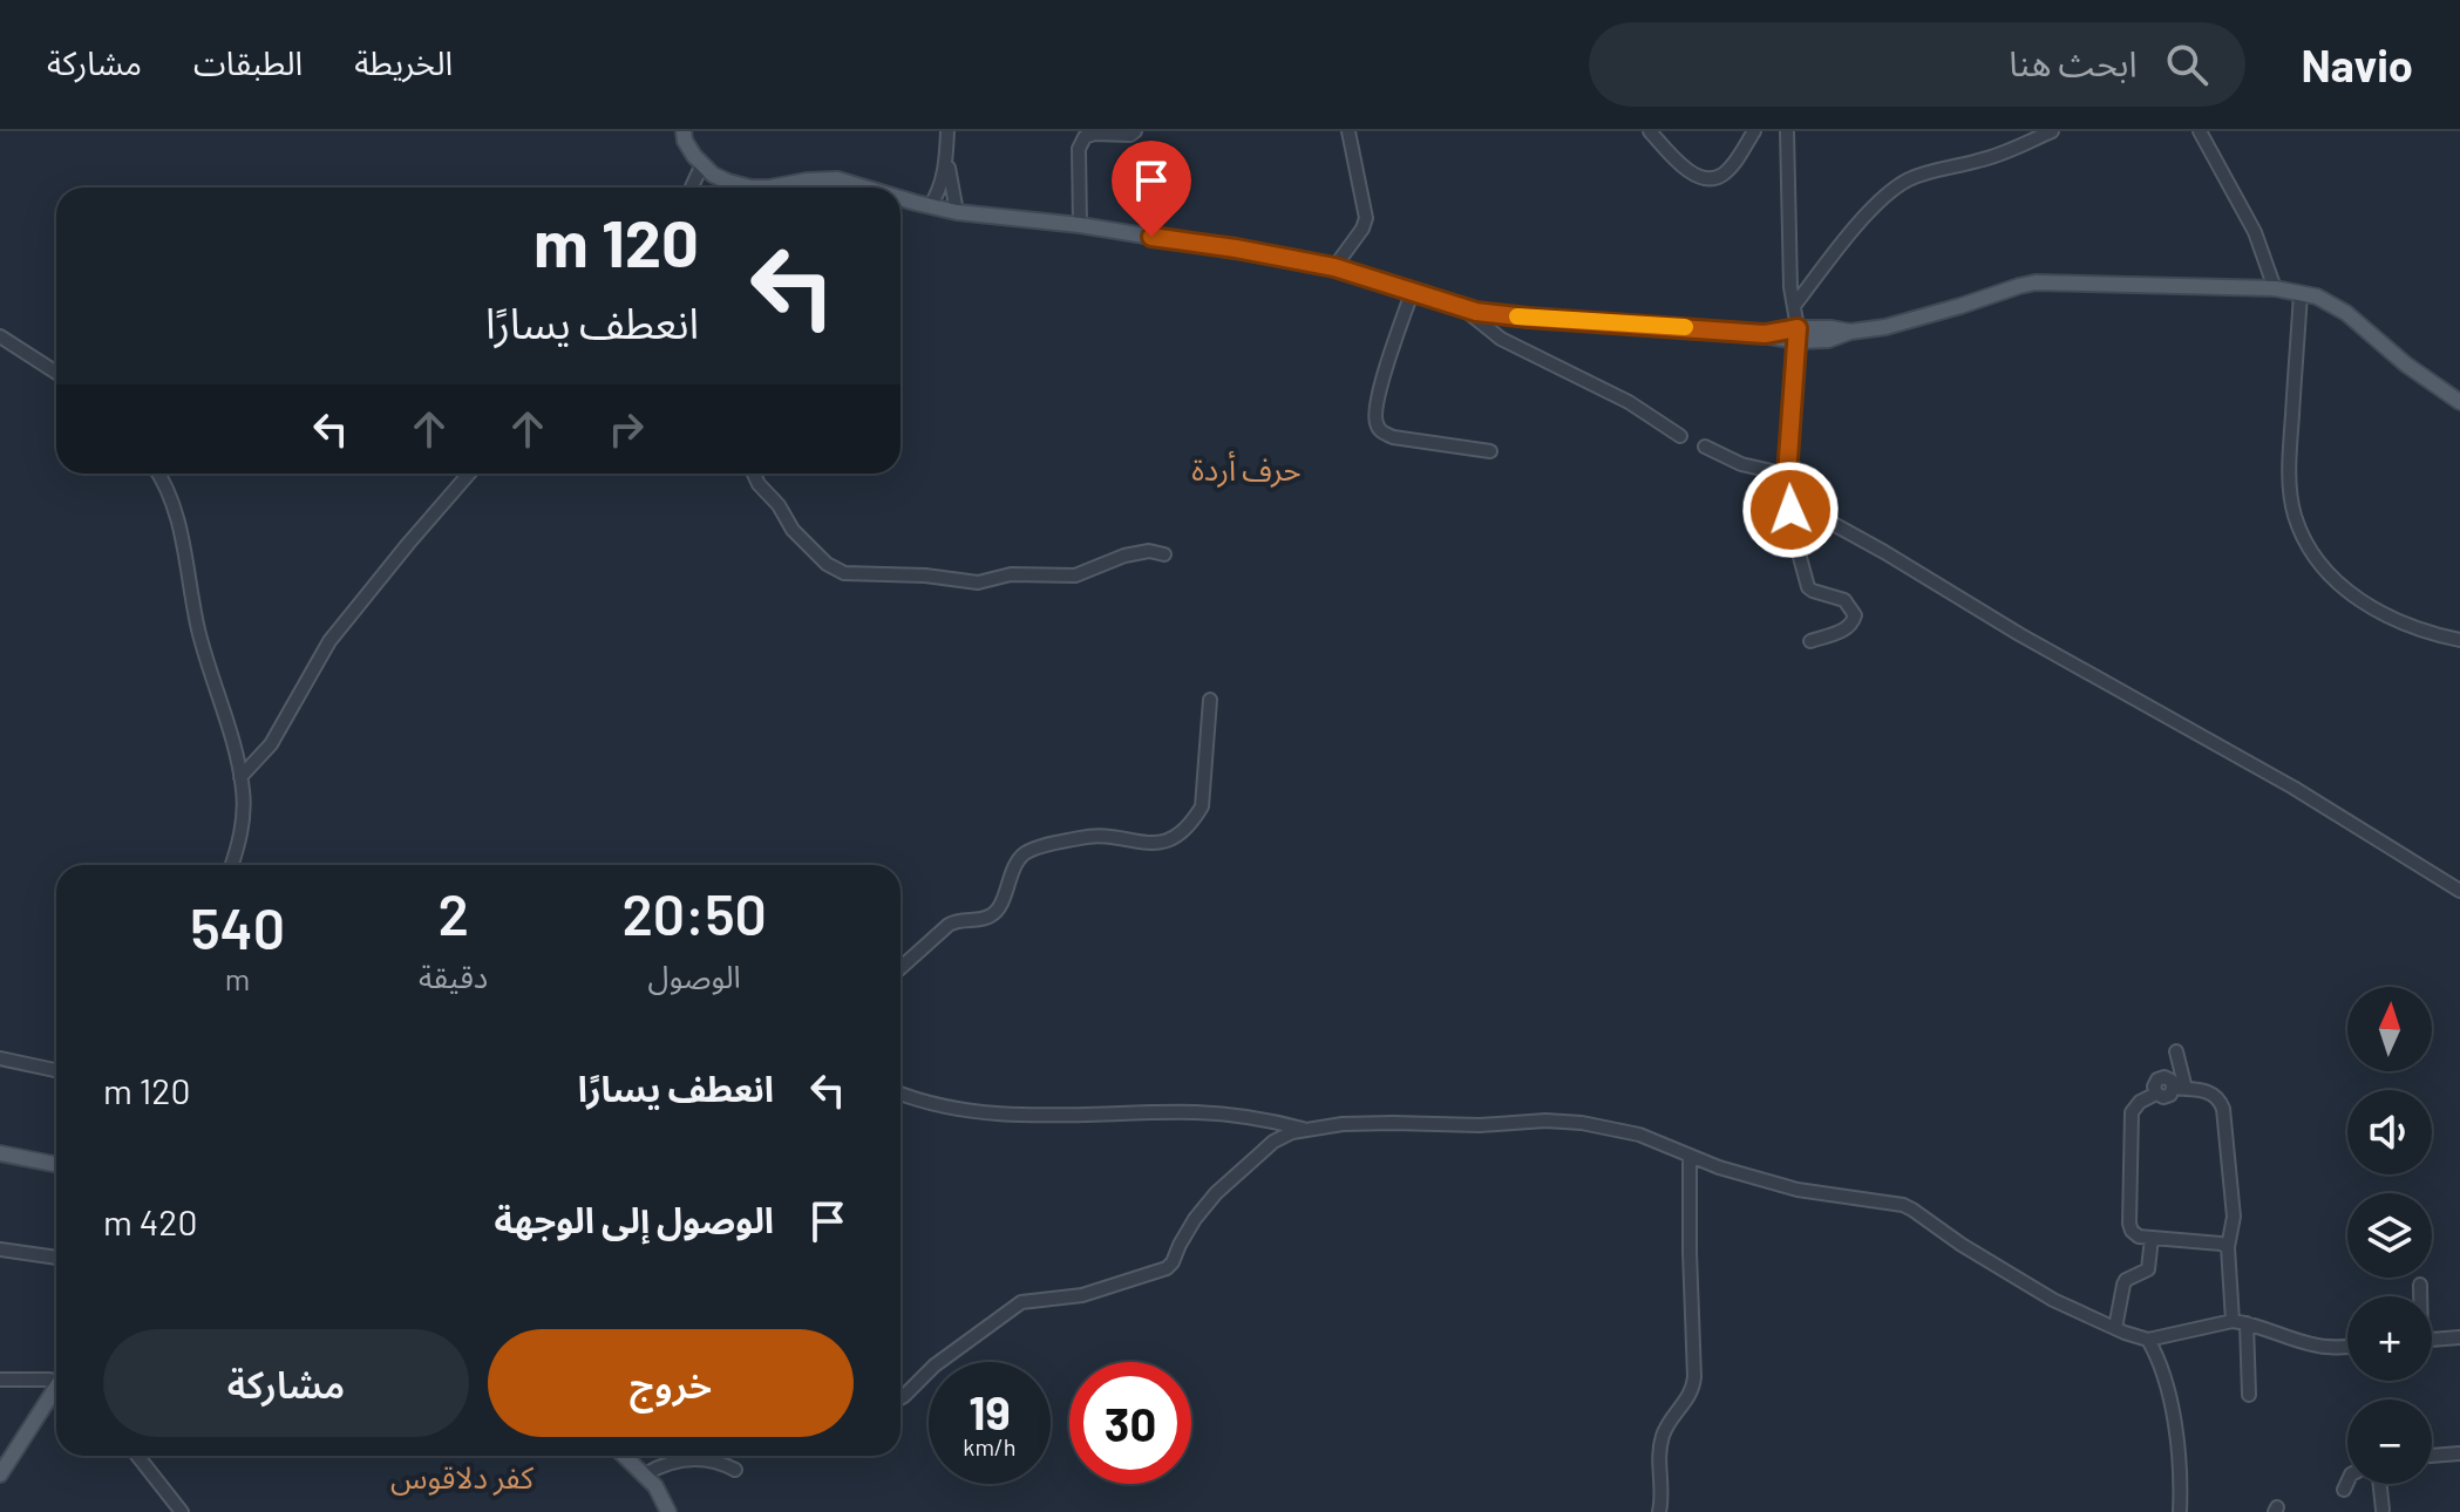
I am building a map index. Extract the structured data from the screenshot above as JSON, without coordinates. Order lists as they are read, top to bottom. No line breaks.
{"districts":["حرف أردة","كفر دلاقوس"],"north":"top","page":{"header":"Navio","search":"ابحث هنا","nav":["الخريطة","الطبقات","مشاركة"],"turn":["120 m","انعطف يسارًا"],"eta":["20:50","الوصول","2","دقيقة","540","m"],"map_buttons":["+","−"],"list":[{"name":"انعطف يسارًا","value":"120 m"},{"name":"الوصول إلى الوجهة","value":"420 m"}],"buttons":["خروج","مشاركة"],"speed":"19 km/h","limit":"30"}}
